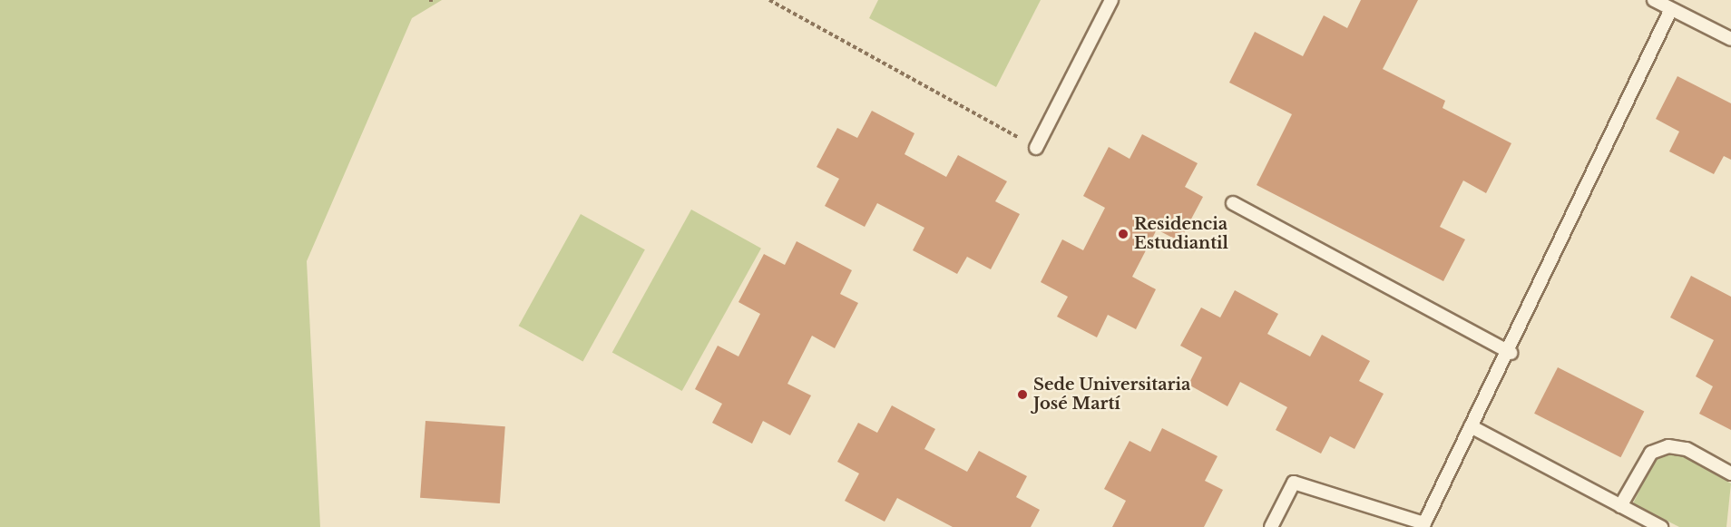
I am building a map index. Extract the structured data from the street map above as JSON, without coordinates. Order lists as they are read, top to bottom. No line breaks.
{"places":["Residencia Estudiantil","Sede Universitaria José Martí"]}
